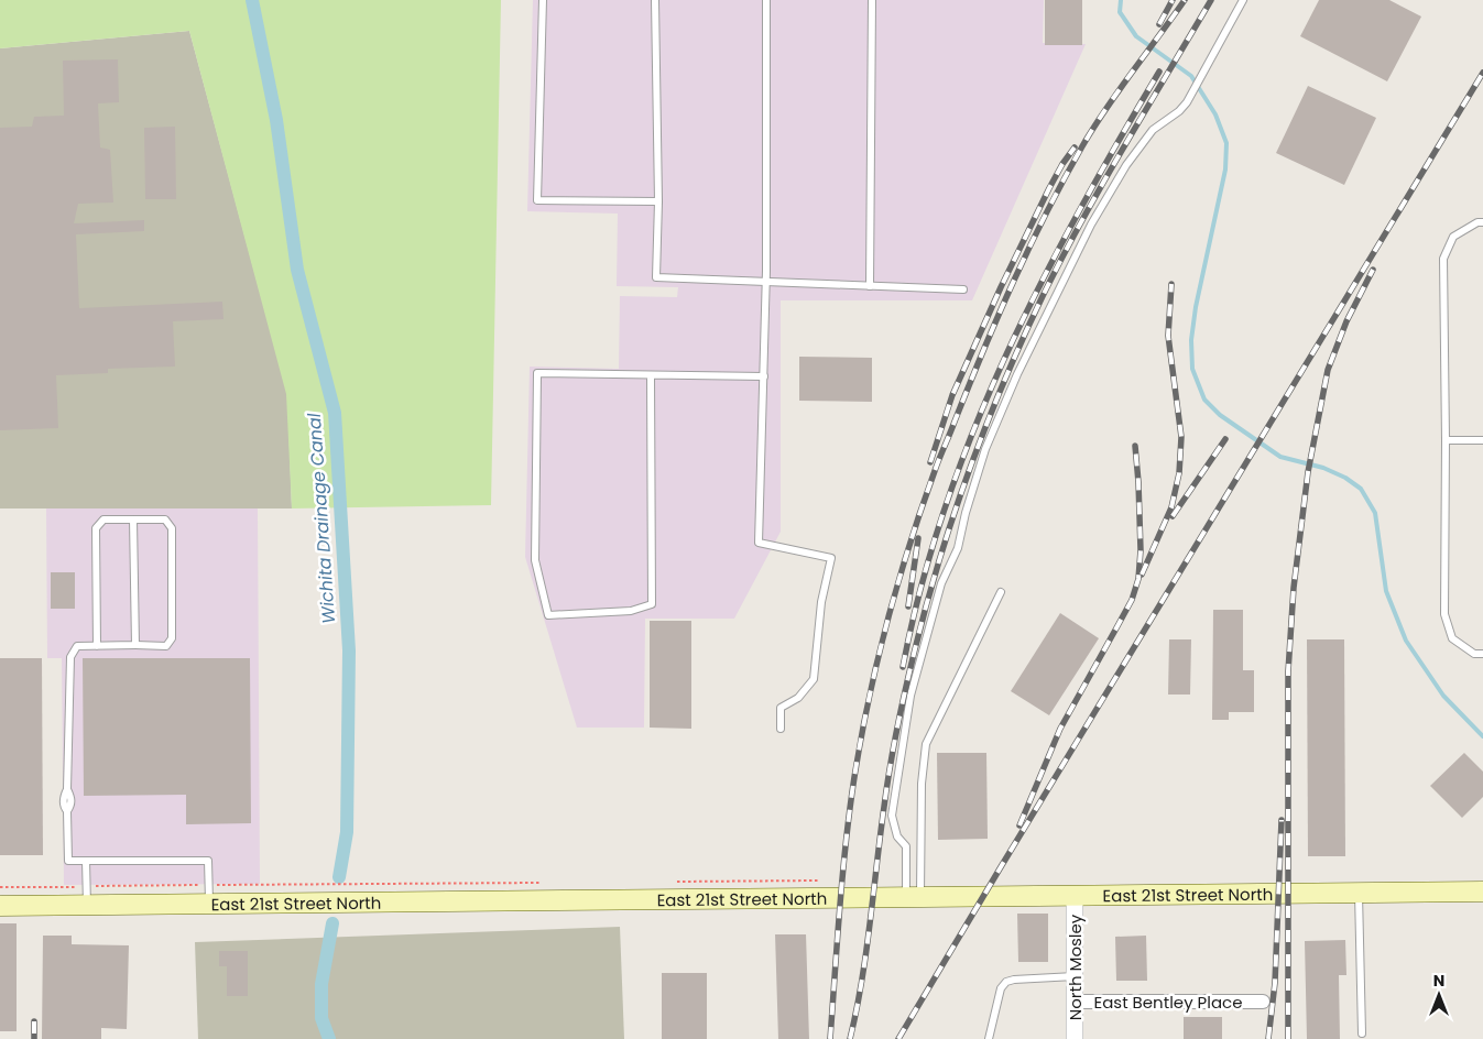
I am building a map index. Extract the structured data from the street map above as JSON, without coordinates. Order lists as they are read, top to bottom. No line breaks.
{"streets":{"main road":["East 21st Street North"],"street":["North Mosley","East Bentley Place"]},"crossings":[["East 21st Street North","North Mosley"],["North Mosley","East Bentley Place"]],"water":["Wichita Drainage Canal"],"north":"top"}
